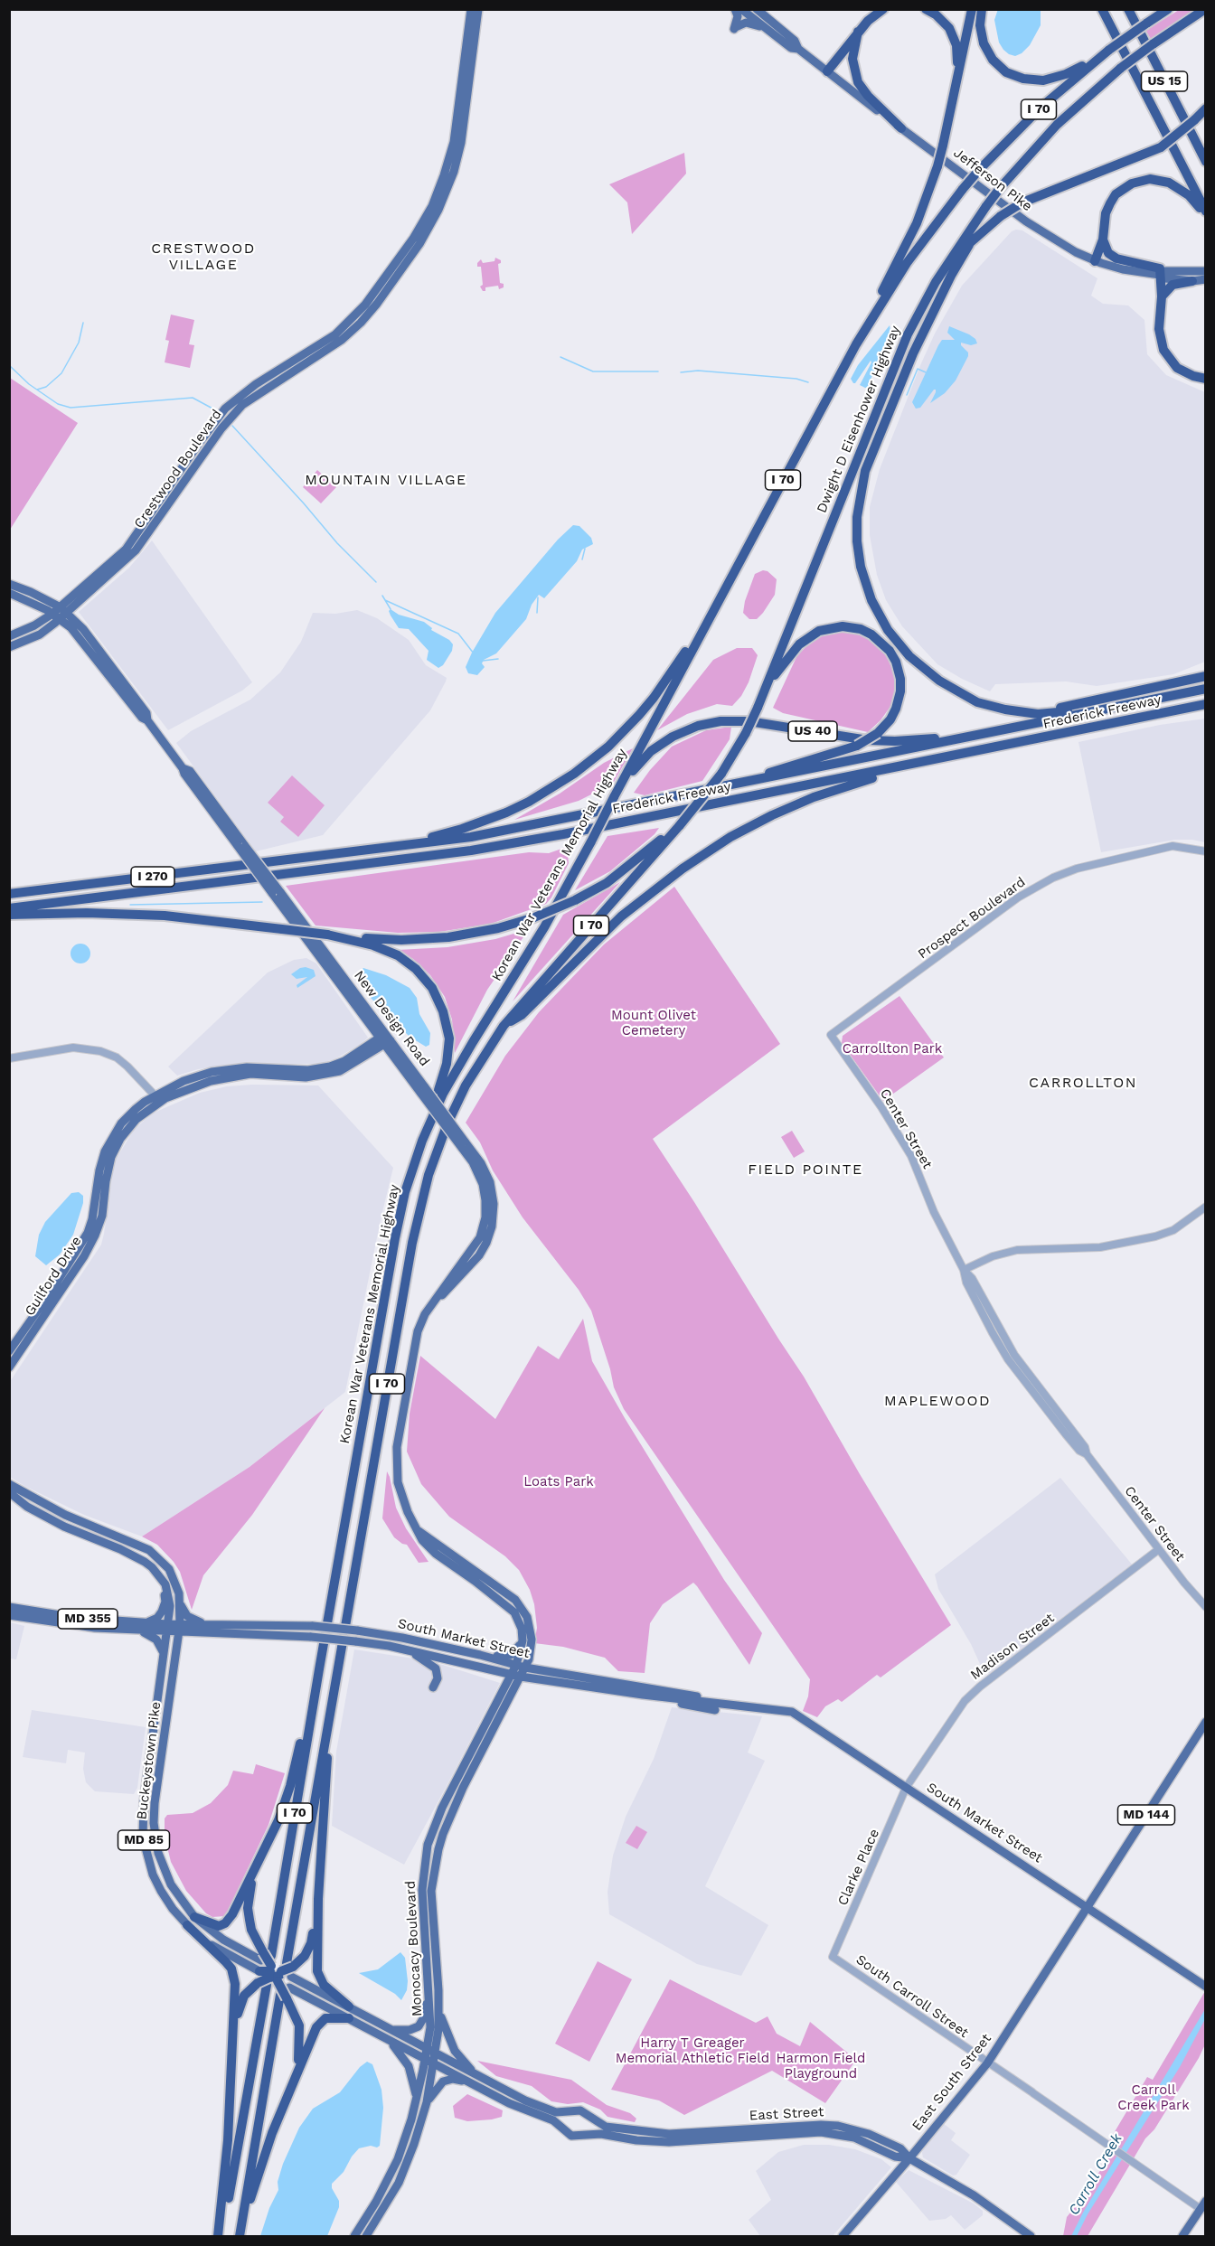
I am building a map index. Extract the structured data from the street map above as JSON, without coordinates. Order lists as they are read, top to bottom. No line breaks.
{"streets":{"highway":["US 15","I 70","Dwight D Eisenhower Highway","Frederick Freeway","US 40","Korean War Veterans Memorial Highway","I 270"],"main road":["Jefferson Pike","Crestwood Boulevard","New Design Road","Guilford Drive","MD 355","South Market Street","Buckeystown Pike","MD 144","MD 85","Monocacy Boulevard","East South Street","East Street"],"street":["Prospect Boulevard","Center Street","Madison Street","Clarke Place","South Carroll Street"]},"crossings":[["Dwight D Eisenhower Highway","Korean War Veterans Memorial Highway"],["Crestwood Boulevard","New Design Road"],["Frederick Freeway","US 40"],["Frederick Freeway","I 270"],["US 40","Korean War Veterans Memorial Highway"],["Korean War Veterans Memorial Highway","Buckeystown Pike"],["Prospect Boulevard","Center Street"],["New Design Road","Guilford Drive"],["New Design Road","South Market Street"],["New Design Road","Monocacy Boulevard"],["Center Street","Madison Street"],["MD 355","South Market Street"],["MD 355","Buckeystown Pike"],["South Market Street","Madison Street"],["South Market Street","Buckeystown Pike"],["South Market Street","MD 144"],["South Market Street","Clarke Place"],["South Market Street","Monocacy Boulevard"],["South Market Street","East South Street"],["Madison Street","Clarke Place"],["MD 144","East South Street"],["Clarke Place","South Carroll Street"],["South Carroll Street","East South Street"],["East South Street","East Street"]],"districts":["CRESTWOOD VILLAGE","MOUNTAIN VILLAGE","CARROLLTON","FIELD POINTE","MAPLEWOOD"],"water":["Carroll Creek"],"parks":["Mount Olivet Cemetery","Carrollton Park","Loats Park","Harry T Greager Memorial Athletic Field","Harmon Field Playground","Carroll Creek Park"]}
